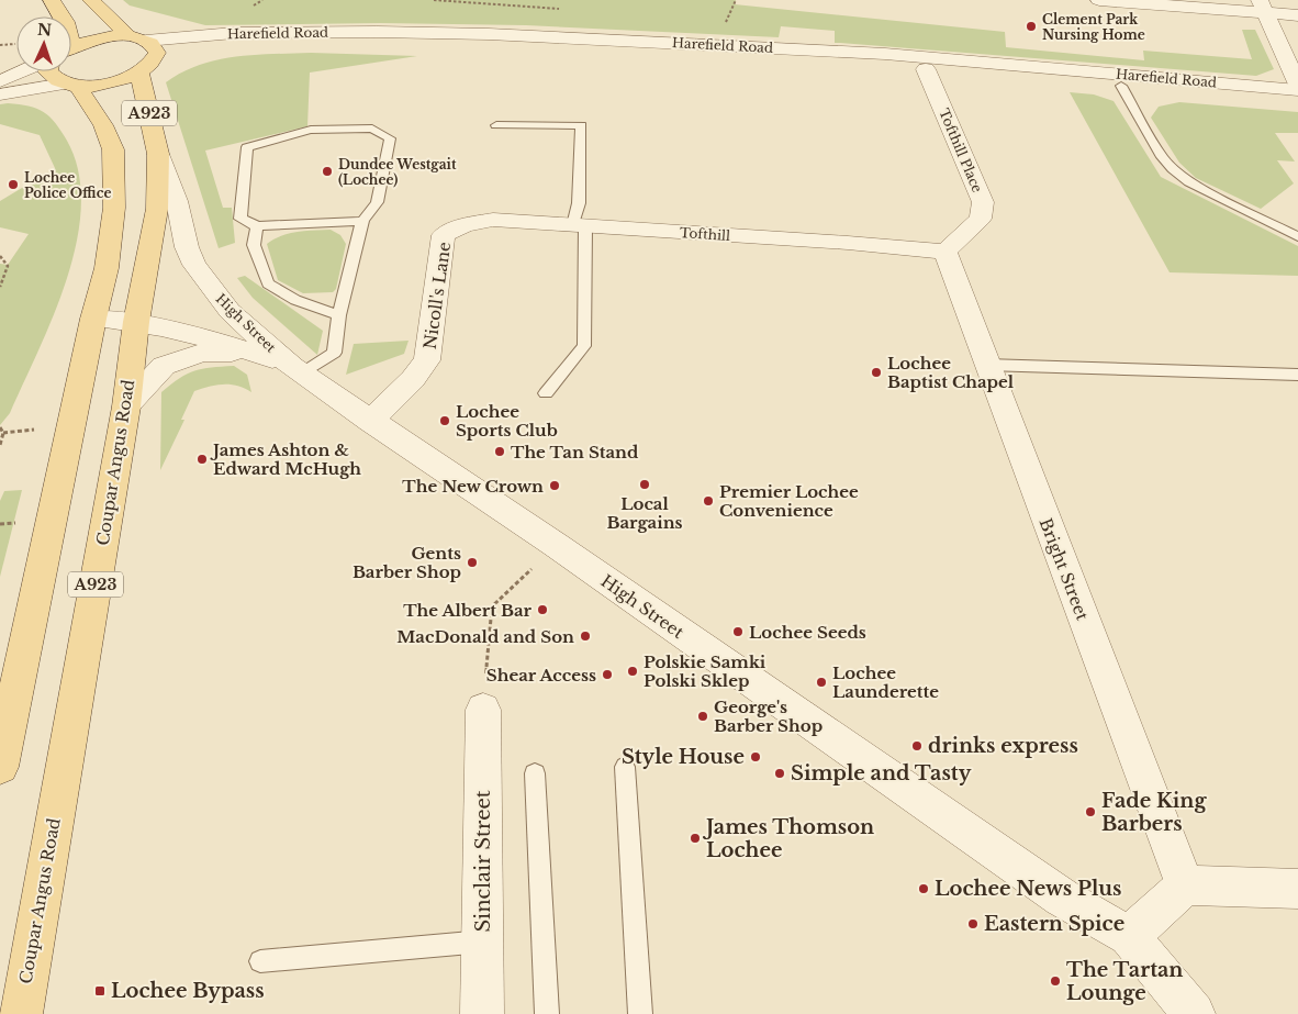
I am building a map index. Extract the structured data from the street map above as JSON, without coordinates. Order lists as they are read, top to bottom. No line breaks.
{"streets":{"main road":["A923","Coupar Angus Road"],"street":["Harefield Road","Tofthill Place","Tofthill","Nicoll's Lane","High Street","Bright Street","Sinclair Street"]},"crossings":[["Harefield Road","A923"],["Harefield Road","Tofthill Place"],["Harefield Road","Coupar Angus Road"],["A923","High Street"],["A923","Coupar Angus Road"],["Tofthill Place","Tofthill"],["Tofthill Place","Bright Street"],["Tofthill","Nicoll's Lane"],["Tofthill","Bright Street"],["Nicoll's Lane","High Street"],["High Street","Coupar Angus Road"]],"places":{"other":["Clement Park Nursing Home","Dundee Westgait (Lochee)","Lochee Police Office","Lochee Baptist Chapel","Lochee Sports Club","The Tan Stand","James Ashton & Edward McHugh","Local Bargains","The New Crown","Premier Lochee Convenience","Gents Barber Shop","The Albert Bar","Lochee Seeds","MacDonald and Son","Polskie Samki Polski Sklep","Shear Access","Lochee Launderette","George's Barber Shop","drinks express","Style House","Simple and Tasty","Fade King Barbers","James Thomson Lochee","Lochee News Plus","Eastern Spice","The Tartan Lounge"],"transit":["Lochee Bypass"]},"north":"top"}
